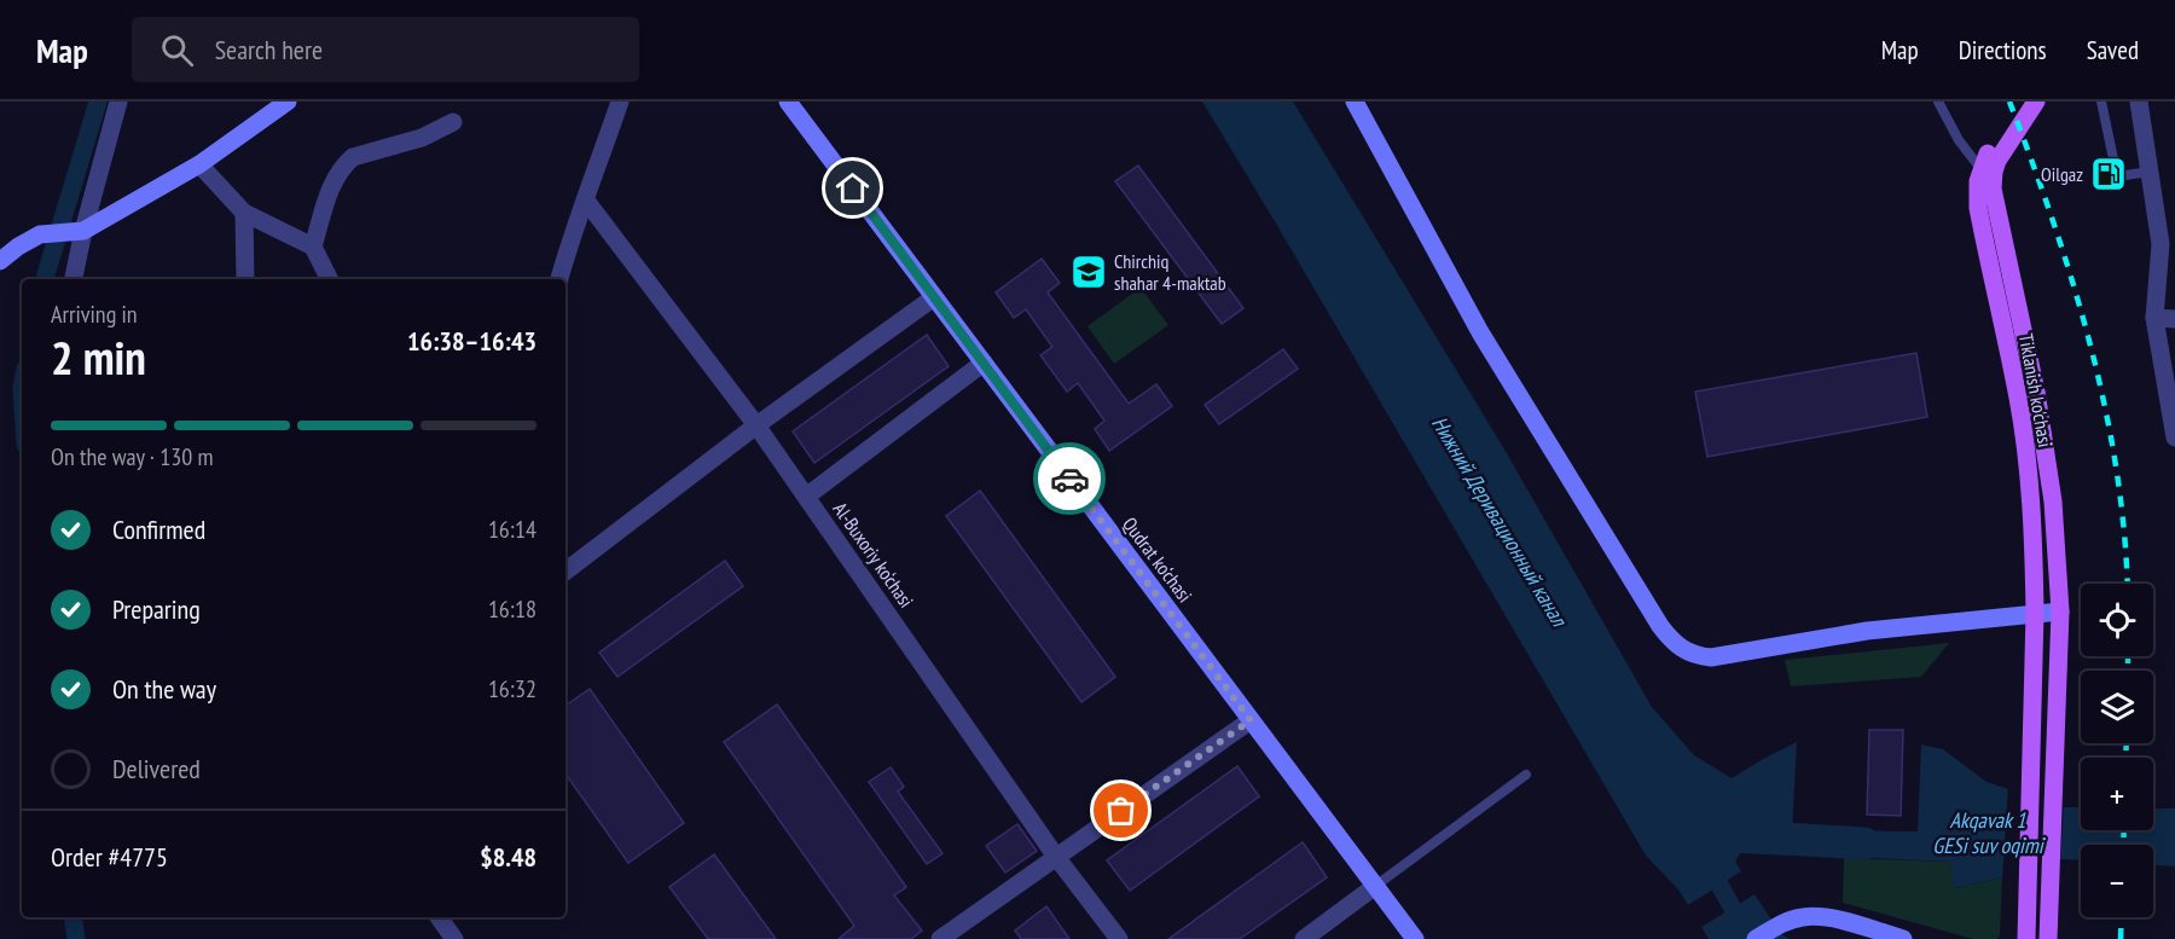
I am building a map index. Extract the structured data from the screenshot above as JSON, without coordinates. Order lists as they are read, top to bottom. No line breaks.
{"streets":{"main road":["Tiklanish ko'chasi"],"street":["Al-Buxoriy ko‘chasi","Qudrat ko‘chasi"]},"water":["Нижний Деривационный канал","Akqavak 1 GESi suv oqimi"],"places":{"fuel station":["Oilgaz"],"school or university":["Chirchiq shahar 4-maktab"]},"page":{"header":"Map","search":"Search here","nav":["Map","Directions","Saved"],"heading":["2 min","Arriving in","16:38–16:43"],"panel":["Order #4775","$8.48"],"bar":"On the way · 130 m","list":[["Confirmed","16:14"],["Preparing","16:18"],["On the way","16:32"],"Delivered"],"map_buttons":["+","−"]}}
